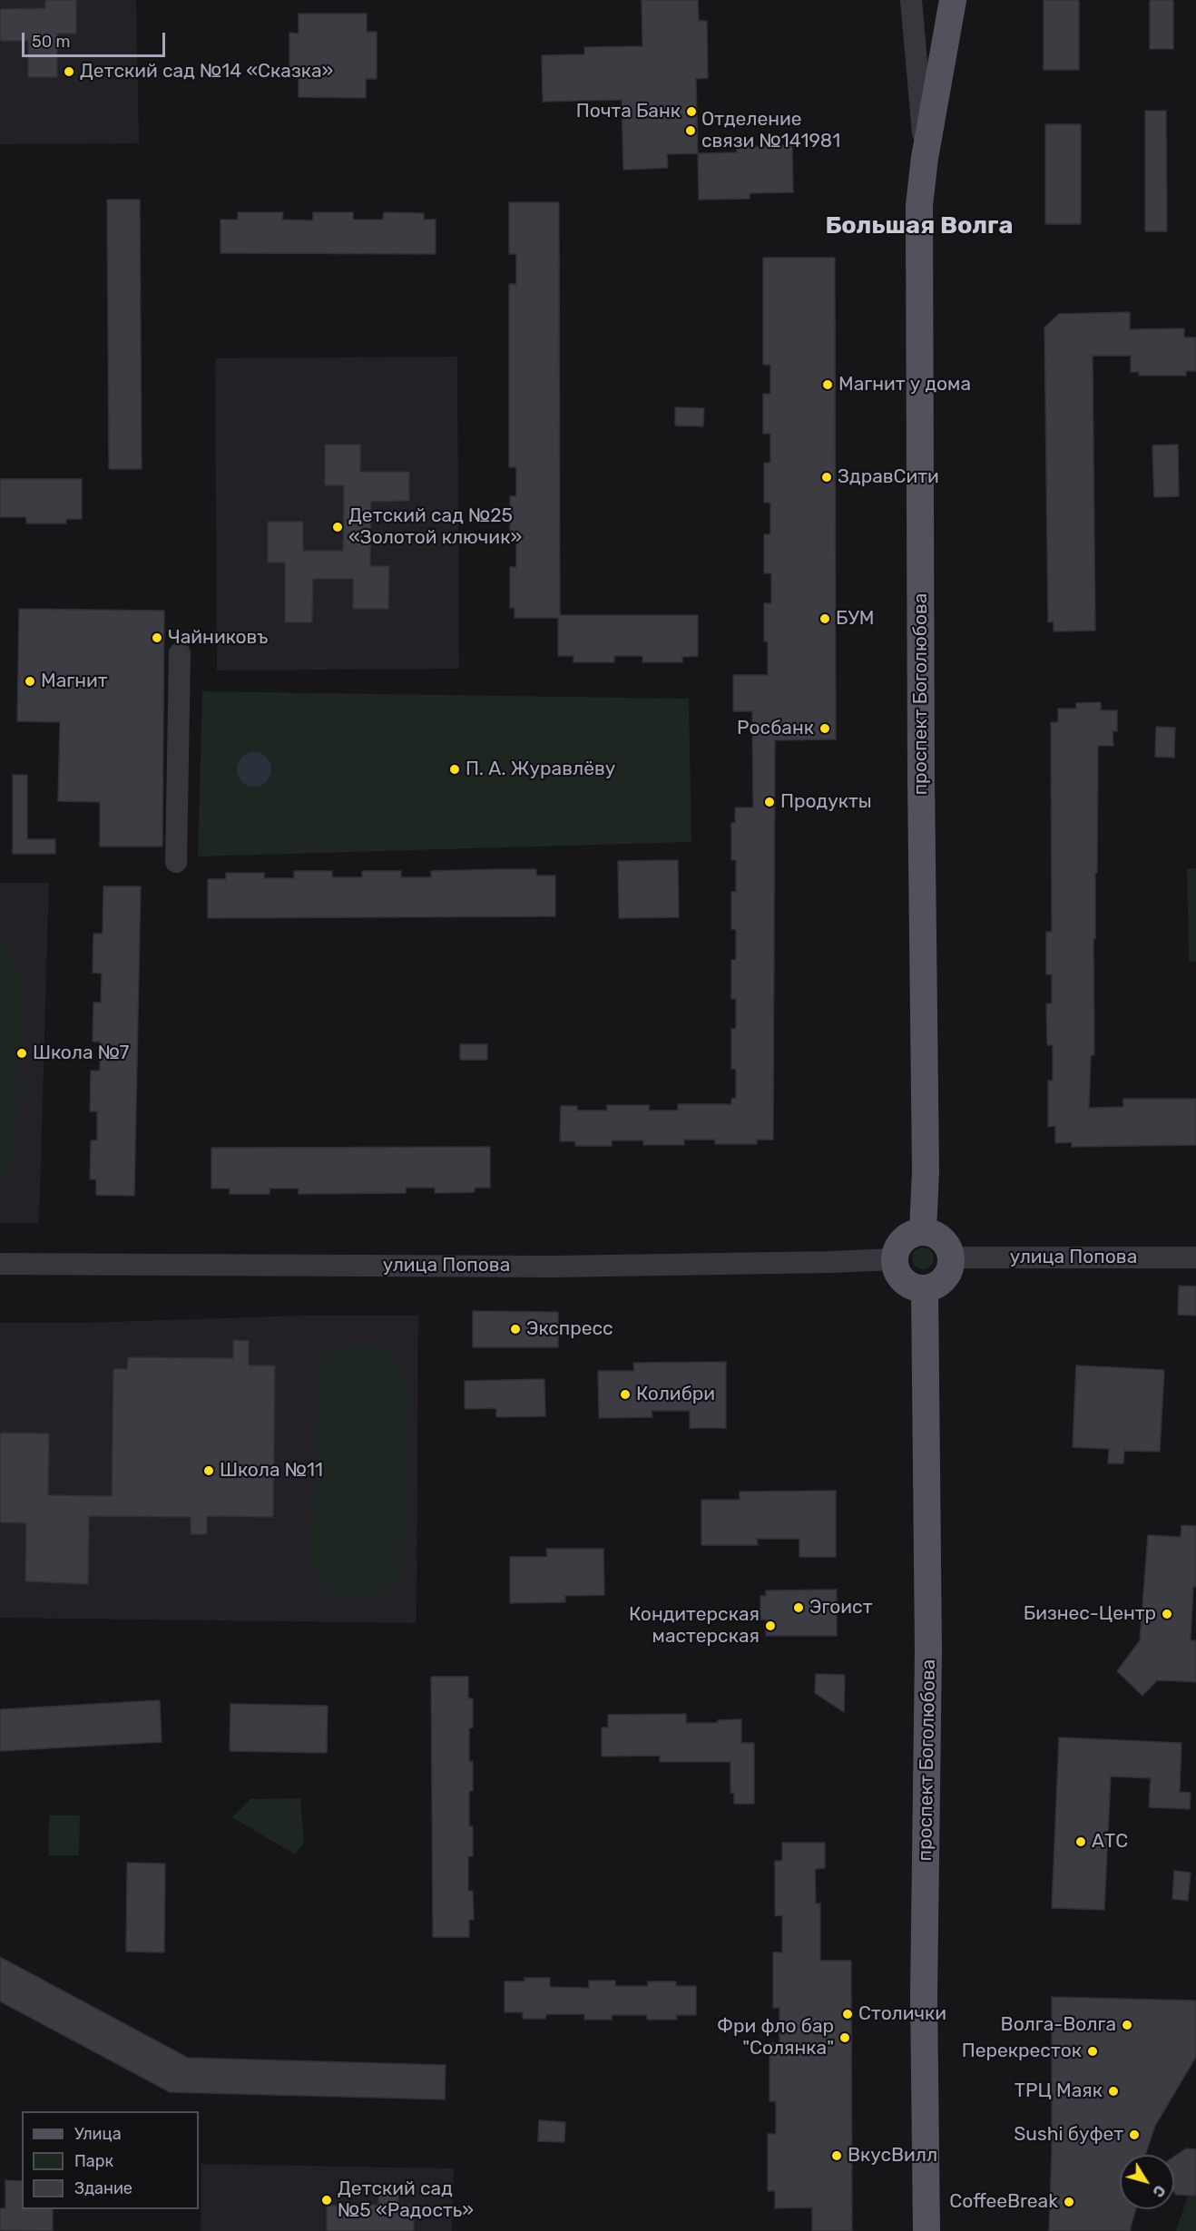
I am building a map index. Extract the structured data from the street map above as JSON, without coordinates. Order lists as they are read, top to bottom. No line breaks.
{"streets":{"main road":["проспект Боголюбова"],"street":["улица Попова"]},"crossings":[["проспект Боголюбова","улица Попова"]],"districts":["Большая Волга"],"places":["Детский сад №14 «Сказка»","Почта Банк","Отделение связи №141981","Магнит у дома","ЗдравСити","Детский сад №25 «Золотой ключик»","БУМ","Чайниковъ","Магнит","Росбанк","П. А. Журавлёву","Продукты","Школа №7","Экспресс","Колибри","Школа №11","Эгоист","Бизнес-Центр","Кондитерская мастерская","АТС","Столички","Волга-Волга","Фри фло бар \"Солянка\"","Перекресток","ТРЦ Маяк","Sushi буфет","ВкусВилл","Детский сад №5 «Радость»","CoffeeBreak"],"legend":["Улица","Парк","Здание"],"scale_bar":"50 m","north":"bottom right"}
